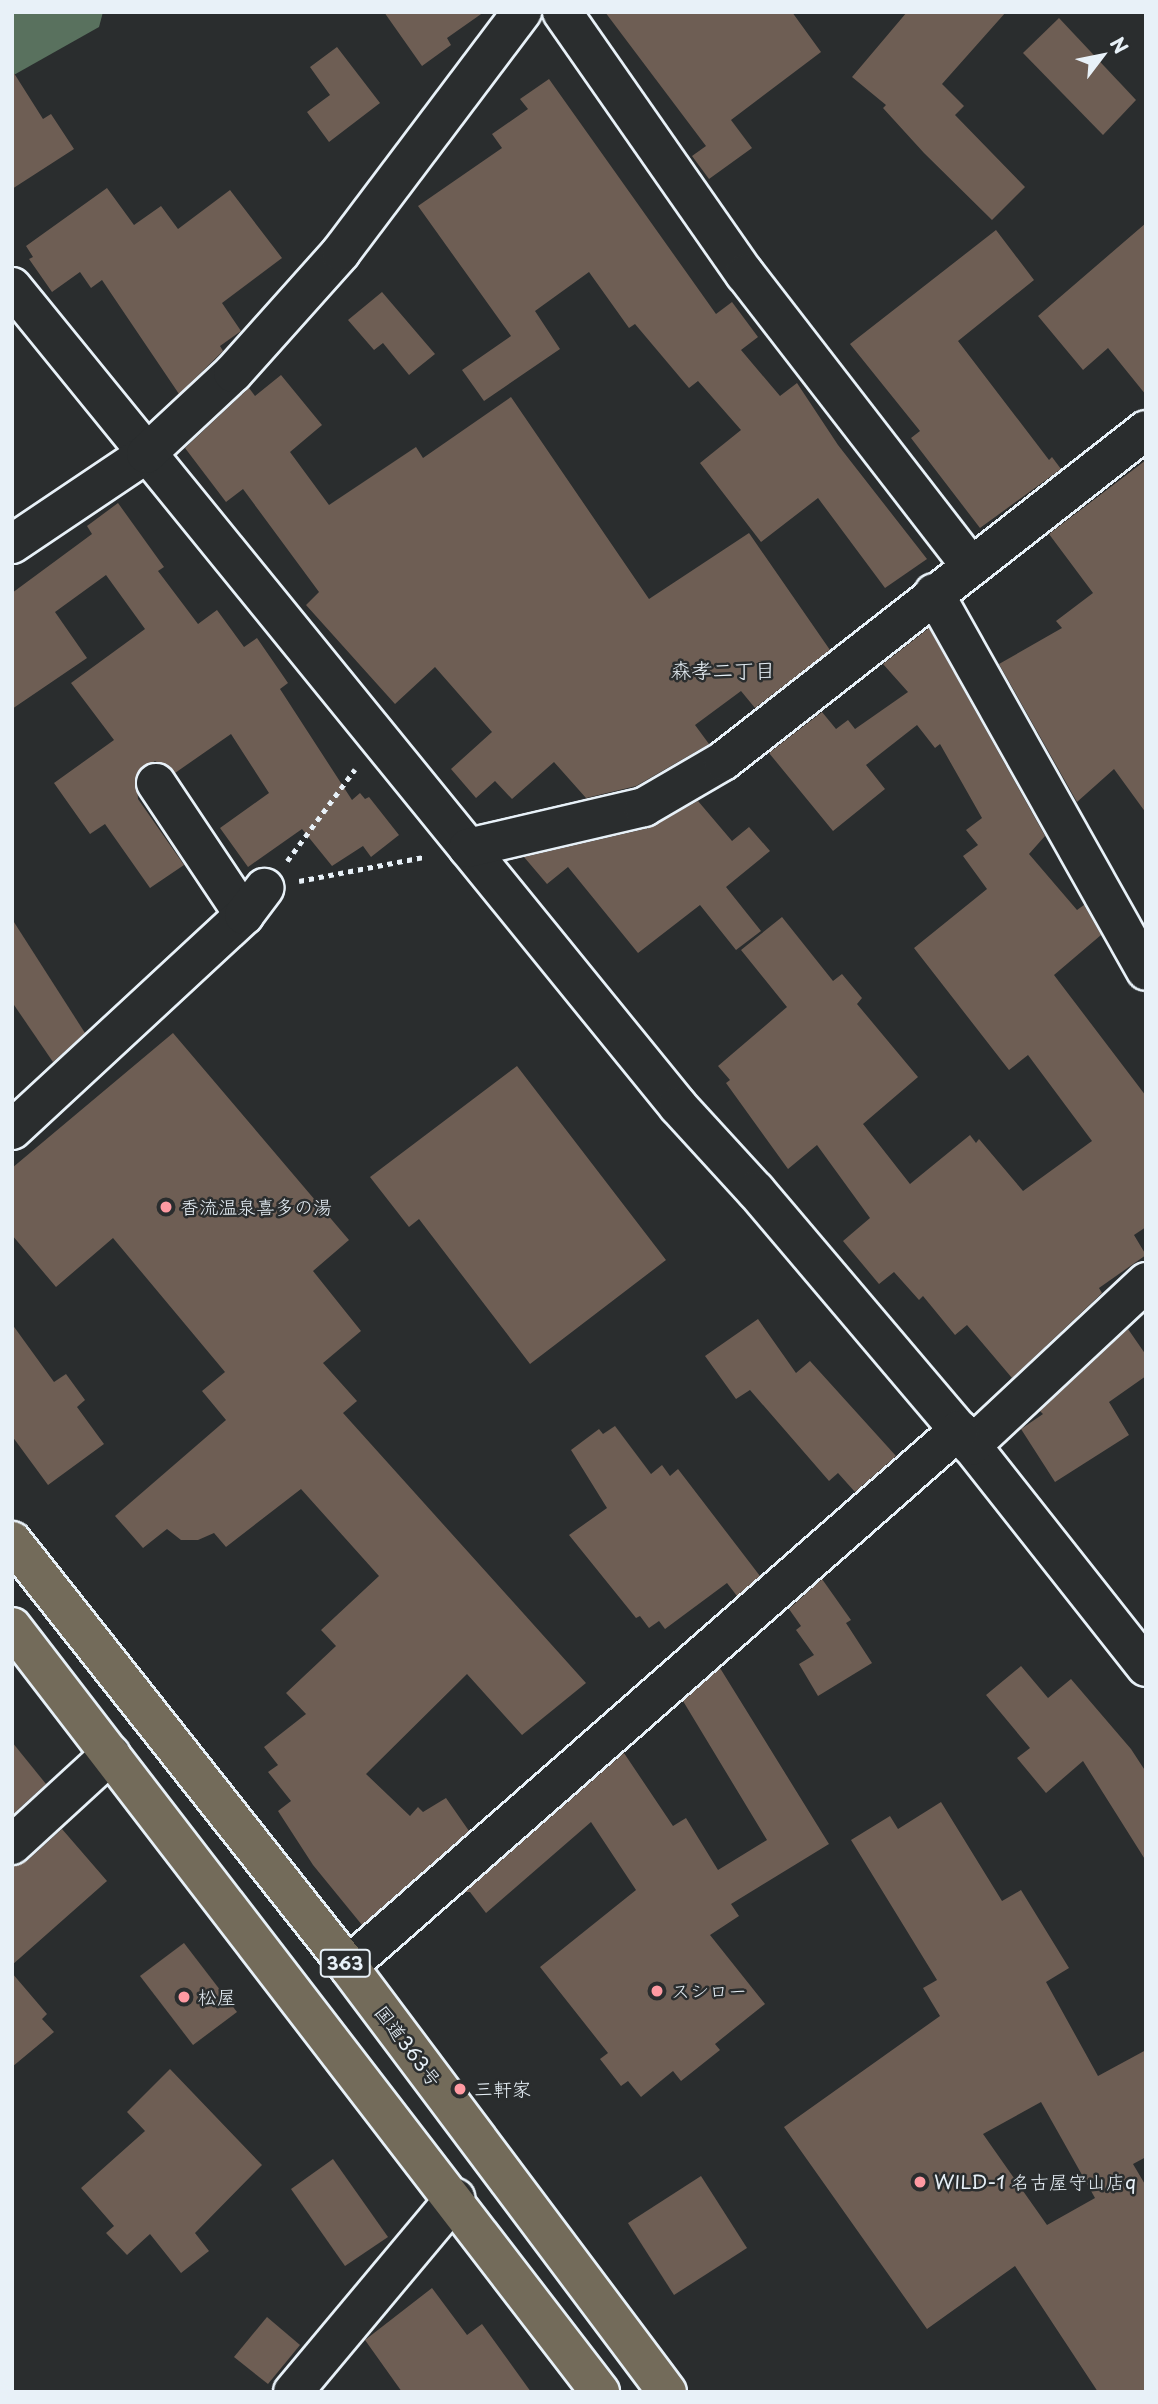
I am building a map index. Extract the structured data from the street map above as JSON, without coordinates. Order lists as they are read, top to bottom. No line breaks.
{"streets":{"highway":["363","国道363号"]},"districts":["森孝二丁目"],"places":["香流温泉喜多の湯","スシロー","松屋","三軒家","WILD-1 名古屋守山店q"],"north":"top right"}
